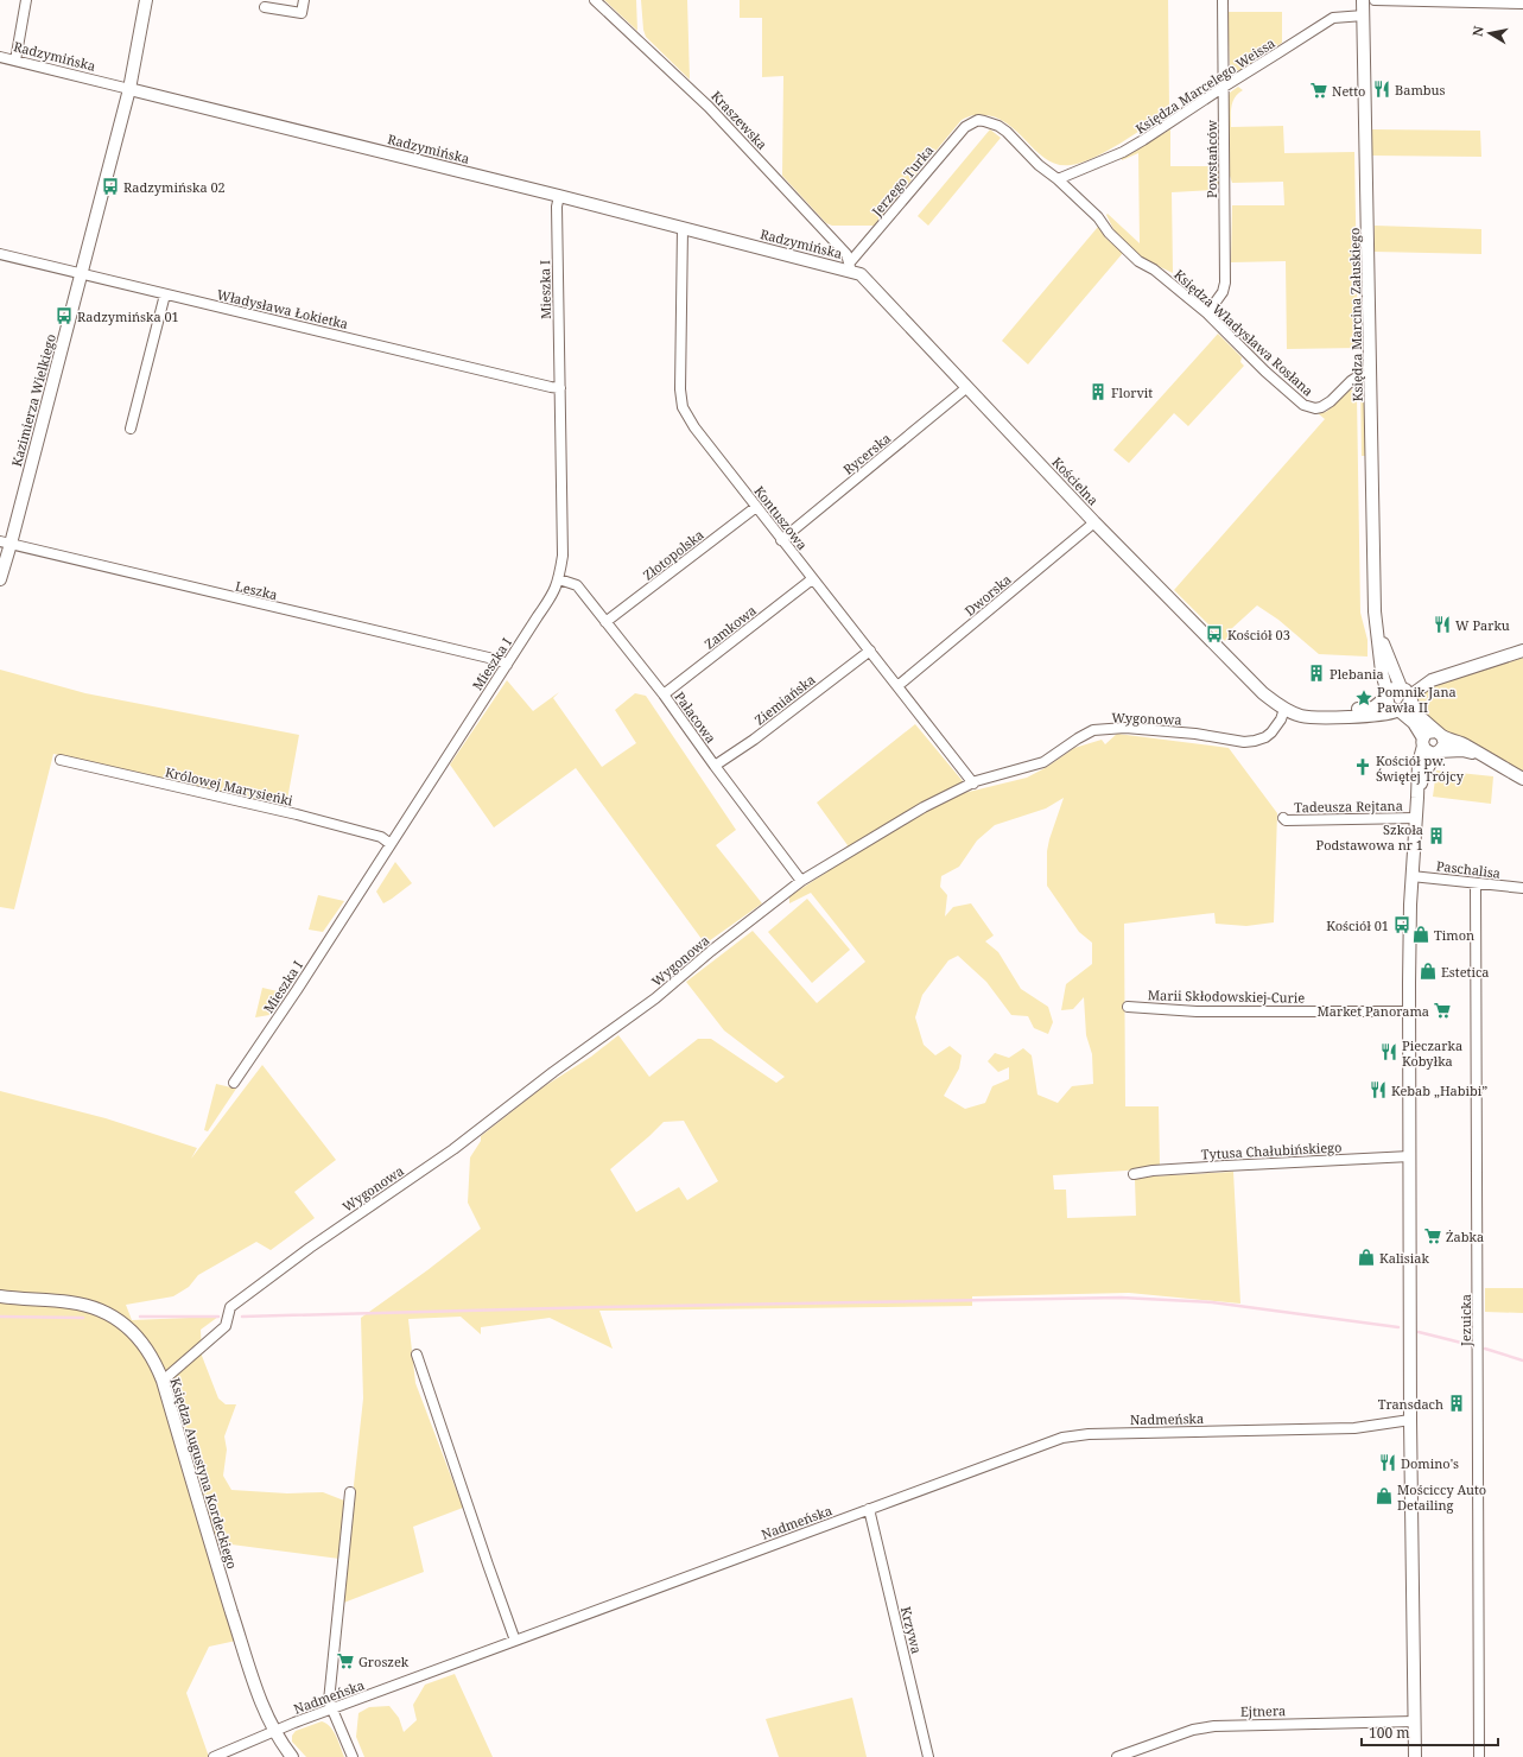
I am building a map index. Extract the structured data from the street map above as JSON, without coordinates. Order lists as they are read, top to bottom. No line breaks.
{"streets":{"street":["Radzymińska","Księdza Marcelego Weissa","Kraszewska","Powstańców","Jerzego Turka","Mieszka I","Władysława Łokietka","Księdza Marcina Załuskiego","Księdza Władysława Rosłana","Kazimierza Wielkiego","Rycerska","Kościelna","Kontuszowa","Złotopolska","Leszka","Dworska","Zamkowa","Ziemiańska","Pałacowa","Wygonowa","Królowej Marysieńki","Tadeusza Rejtana","Paschalisa","Marii Skłodowskiej-Curie","Tytusa Chałubińskiego","Jezuicka","Nadmeńska","Księdza Augustyna Kordeckiego","Krzywa","Ejtnera"]},"crossings":[["Radzymińska","Kraszewska"],["Radzymińska","Jerzego Turka"],["Radzymińska","Mieszka I"],["Radzymińska","Kazimierza Wielkiego"],["Radzymińska","Kościelna"],["Radzymińska","Kontuszowa"],["Księdza Marcelego Weissa","Powstańców"],["Księdza Marcelego Weissa","Księdza Marcina Załuskiego"],["Księdza Marcelego Weissa","Księdza Władysława Rosłana"],["Kraszewska","Jerzego Turka"],["Kraszewska","Kościelna"],["Powstańców","Księdza Władysława Rosłana"],["Jerzego Turka","Księdza Władysława Rosłana"],["Jerzego Turka","Kościelna"],["Mieszka I","Władysława Łokietka"],["Mieszka I","Leszka"],["Mieszka I","Pałacowa"],["Mieszka I","Królowej Marysieńki"],["Władysława Łokietka","Kazimierza Wielkiego"],["Księdza Marcina Załuskiego","Księdza Władysława Rosłana"],["Księdza Marcina Załuskiego","Kościelna"],["Kazimierza Wielkiego","Leszka"],["Rycerska","Kościelna"],["Rycerska","Kontuszowa"],["Kościelna","Dworska"],["Kościelna","Wygonowa"],["Kontuszowa","Złotopolska"],["Kontuszowa","Dworska"],["Kontuszowa","Zamkowa"],["Kontuszowa","Ziemiańska"],["Kontuszowa","Wygonowa"],["Złotopolska","Pałacowa"],["Zamkowa","Pałacowa"],["Ziemiańska","Pałacowa"],["Pałacowa","Wygonowa"],["Wygonowa","Księdza Augustyna Kordeckiego"],["Paschalisa","Jezuicka"],["Nadmeńska","Księdza Augustyna Kordeckiego"],["Nadmeńska","Krzywa"]],"places":{"restaurant":["Bambus","W Parku","Pieczarka Kobyłka","Kebab „Habibi”","Domino's"],"supermarket":["Netto","Market Panorama","Żabka","Groszek"],"bus stop":["Radzymińska 02","Radzymińska 01","Kościół 03","Kościół 01"],"building":["Florvit","Plebania","Szkoła Podstawowa nr 1","Transdach"],"place":["Pomnik Jana Pawła II"],"church":["Kościół pw. Świętej Trójcy"],"shop":["Timon","Estetica","Kalisiak","Mościccy Auto Detailing"]},"scale_bar":"100 m","north":"left"}
